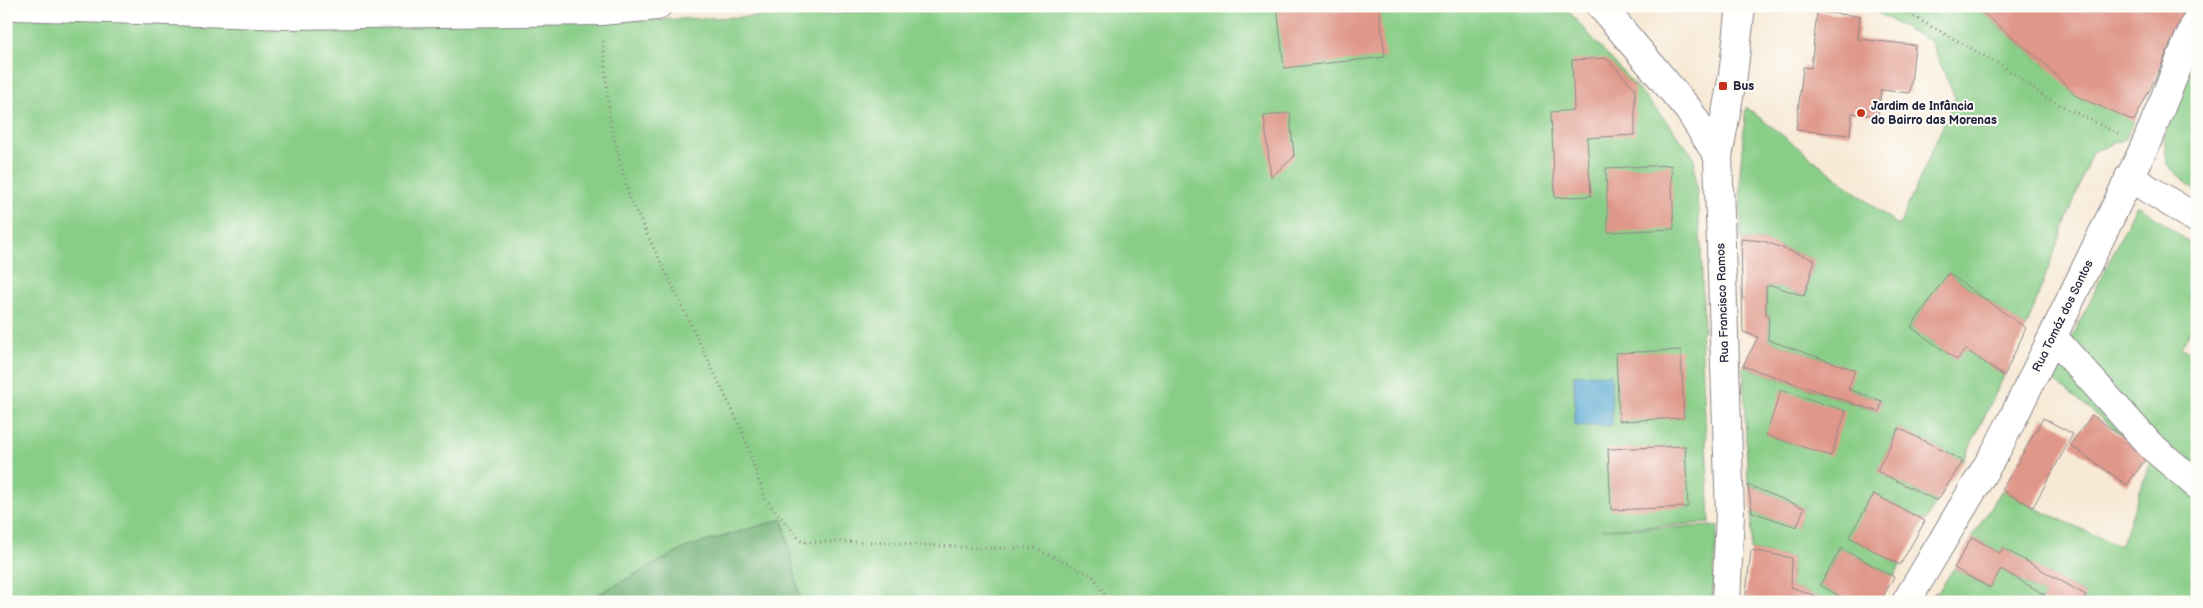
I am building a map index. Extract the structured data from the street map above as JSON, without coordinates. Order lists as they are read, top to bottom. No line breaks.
{"streets":{"street":["Rua Francisco Ramos","Rua Tomáz dos Santos"]},"places":{"transit":["Bus"],"other":["Jardim de Infância do Bairro das Morenas"]}}
